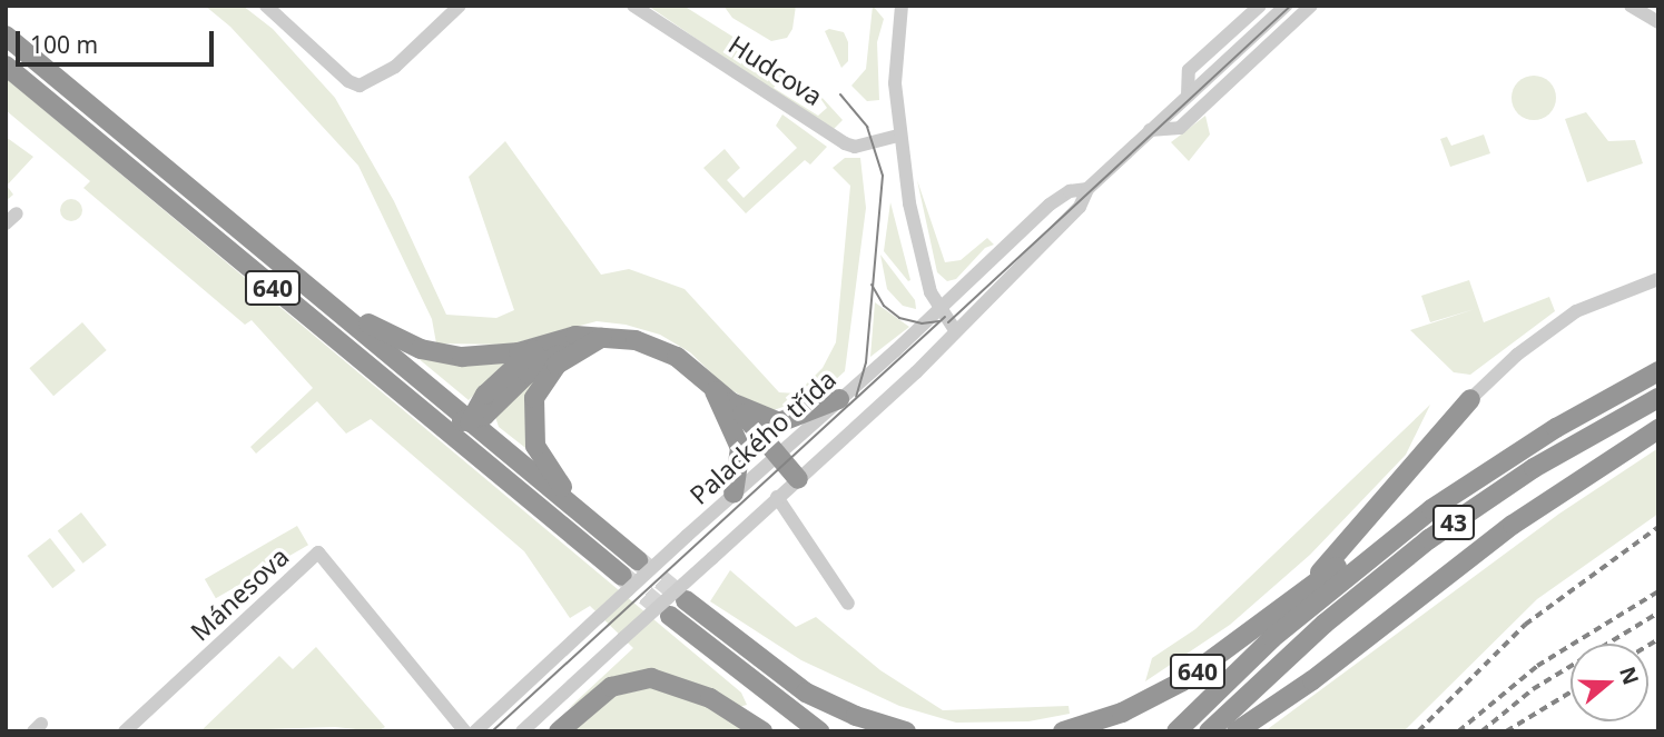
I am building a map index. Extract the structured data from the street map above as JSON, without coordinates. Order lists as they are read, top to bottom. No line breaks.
{"streets":{"highway":["640","43"],"street":["Hudcova","Palackého třída","Mánesova"]},"crossings":[["640","43"]],"scale_bar":"100 m","north":"right"}
